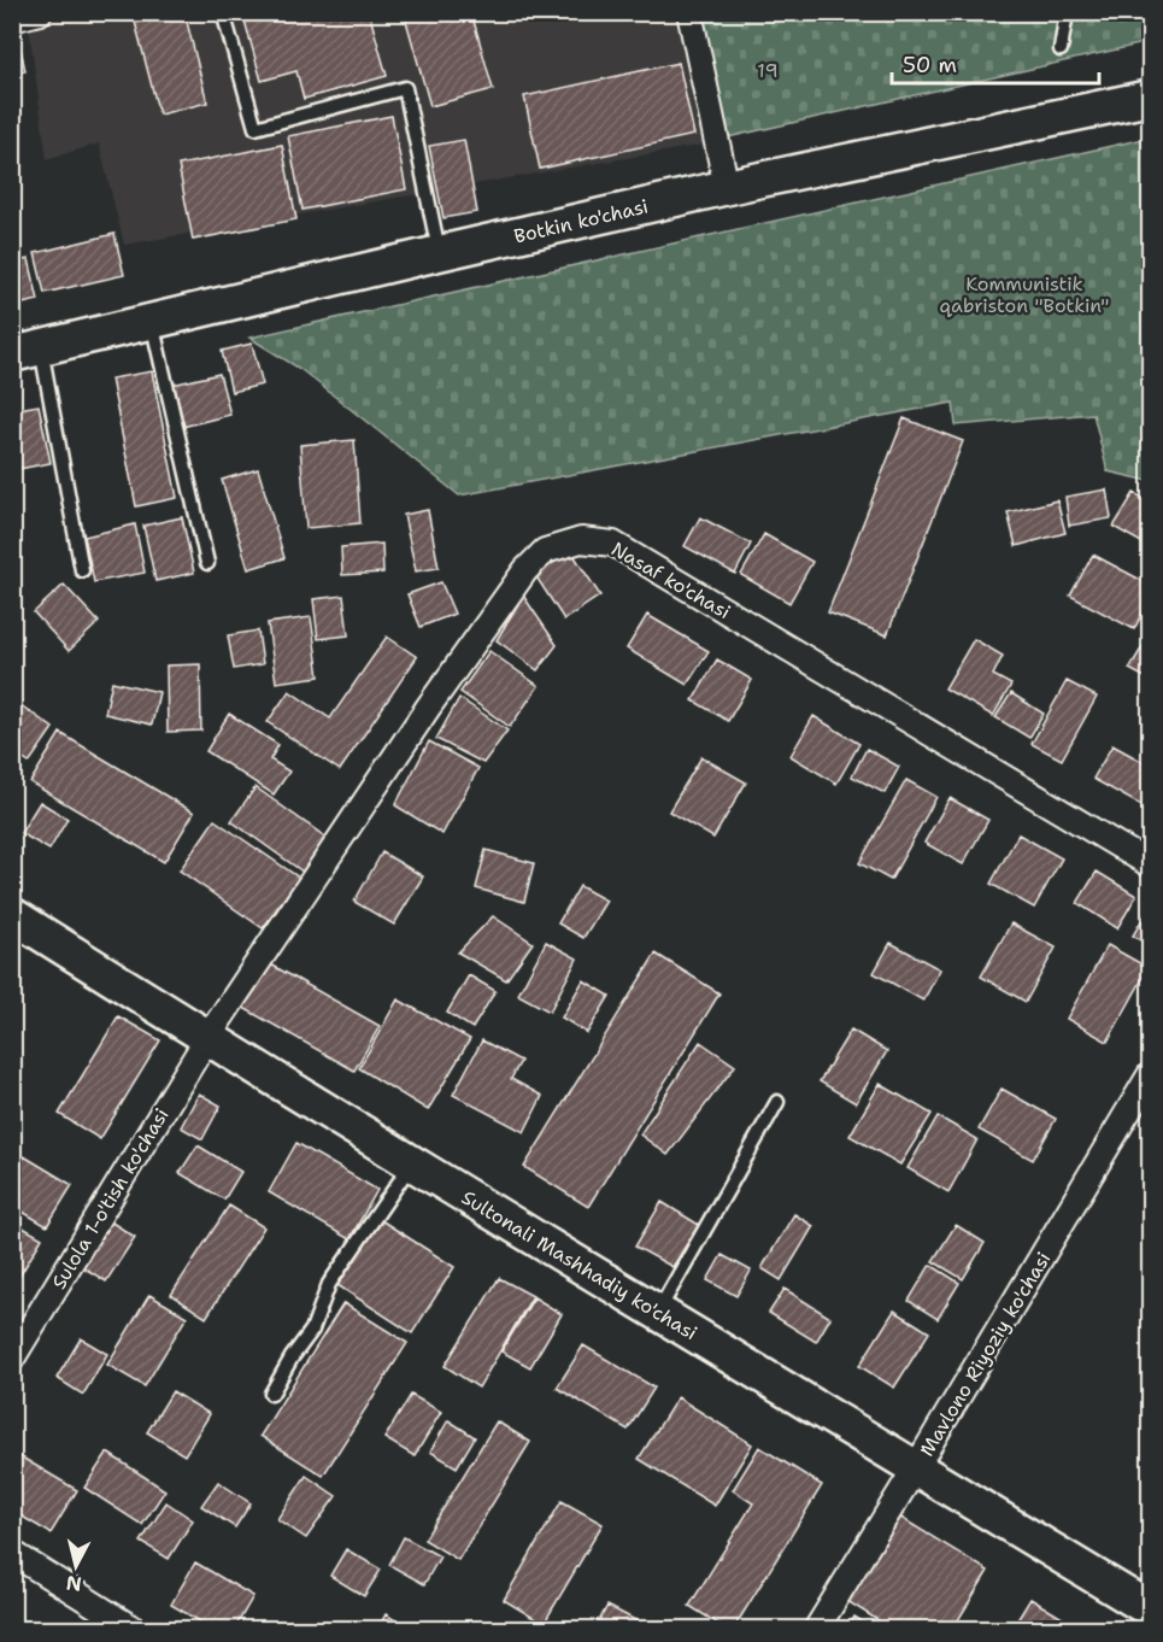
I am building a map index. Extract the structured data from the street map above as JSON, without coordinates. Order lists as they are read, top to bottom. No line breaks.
{"streets":{"street":["Botkin ko'chasi","Nasaf ko'chasi","Sulola 1-o'tish ko'chasi","Sultonali Mashhadiy ko'chasi","Mavlono Riyoziy ko'chasi"]},"crossings":[["Nasaf ko'chasi","Sulola 1-o'tish ko'chasi"],["Nasaf ko'chasi","Sultonali Mashhadiy ko'chasi"],["Sulola 1-o'tish ko'chasi","Sultonali Mashhadiy ko'chasi"],["Sultonali Mashhadiy ko'chasi","Mavlono Riyoziy ko'chasi"]],"parks":["19","Kommunistik qabriston \"Botkin\""],"scale_bar":"50 m","north":"bottom"}
